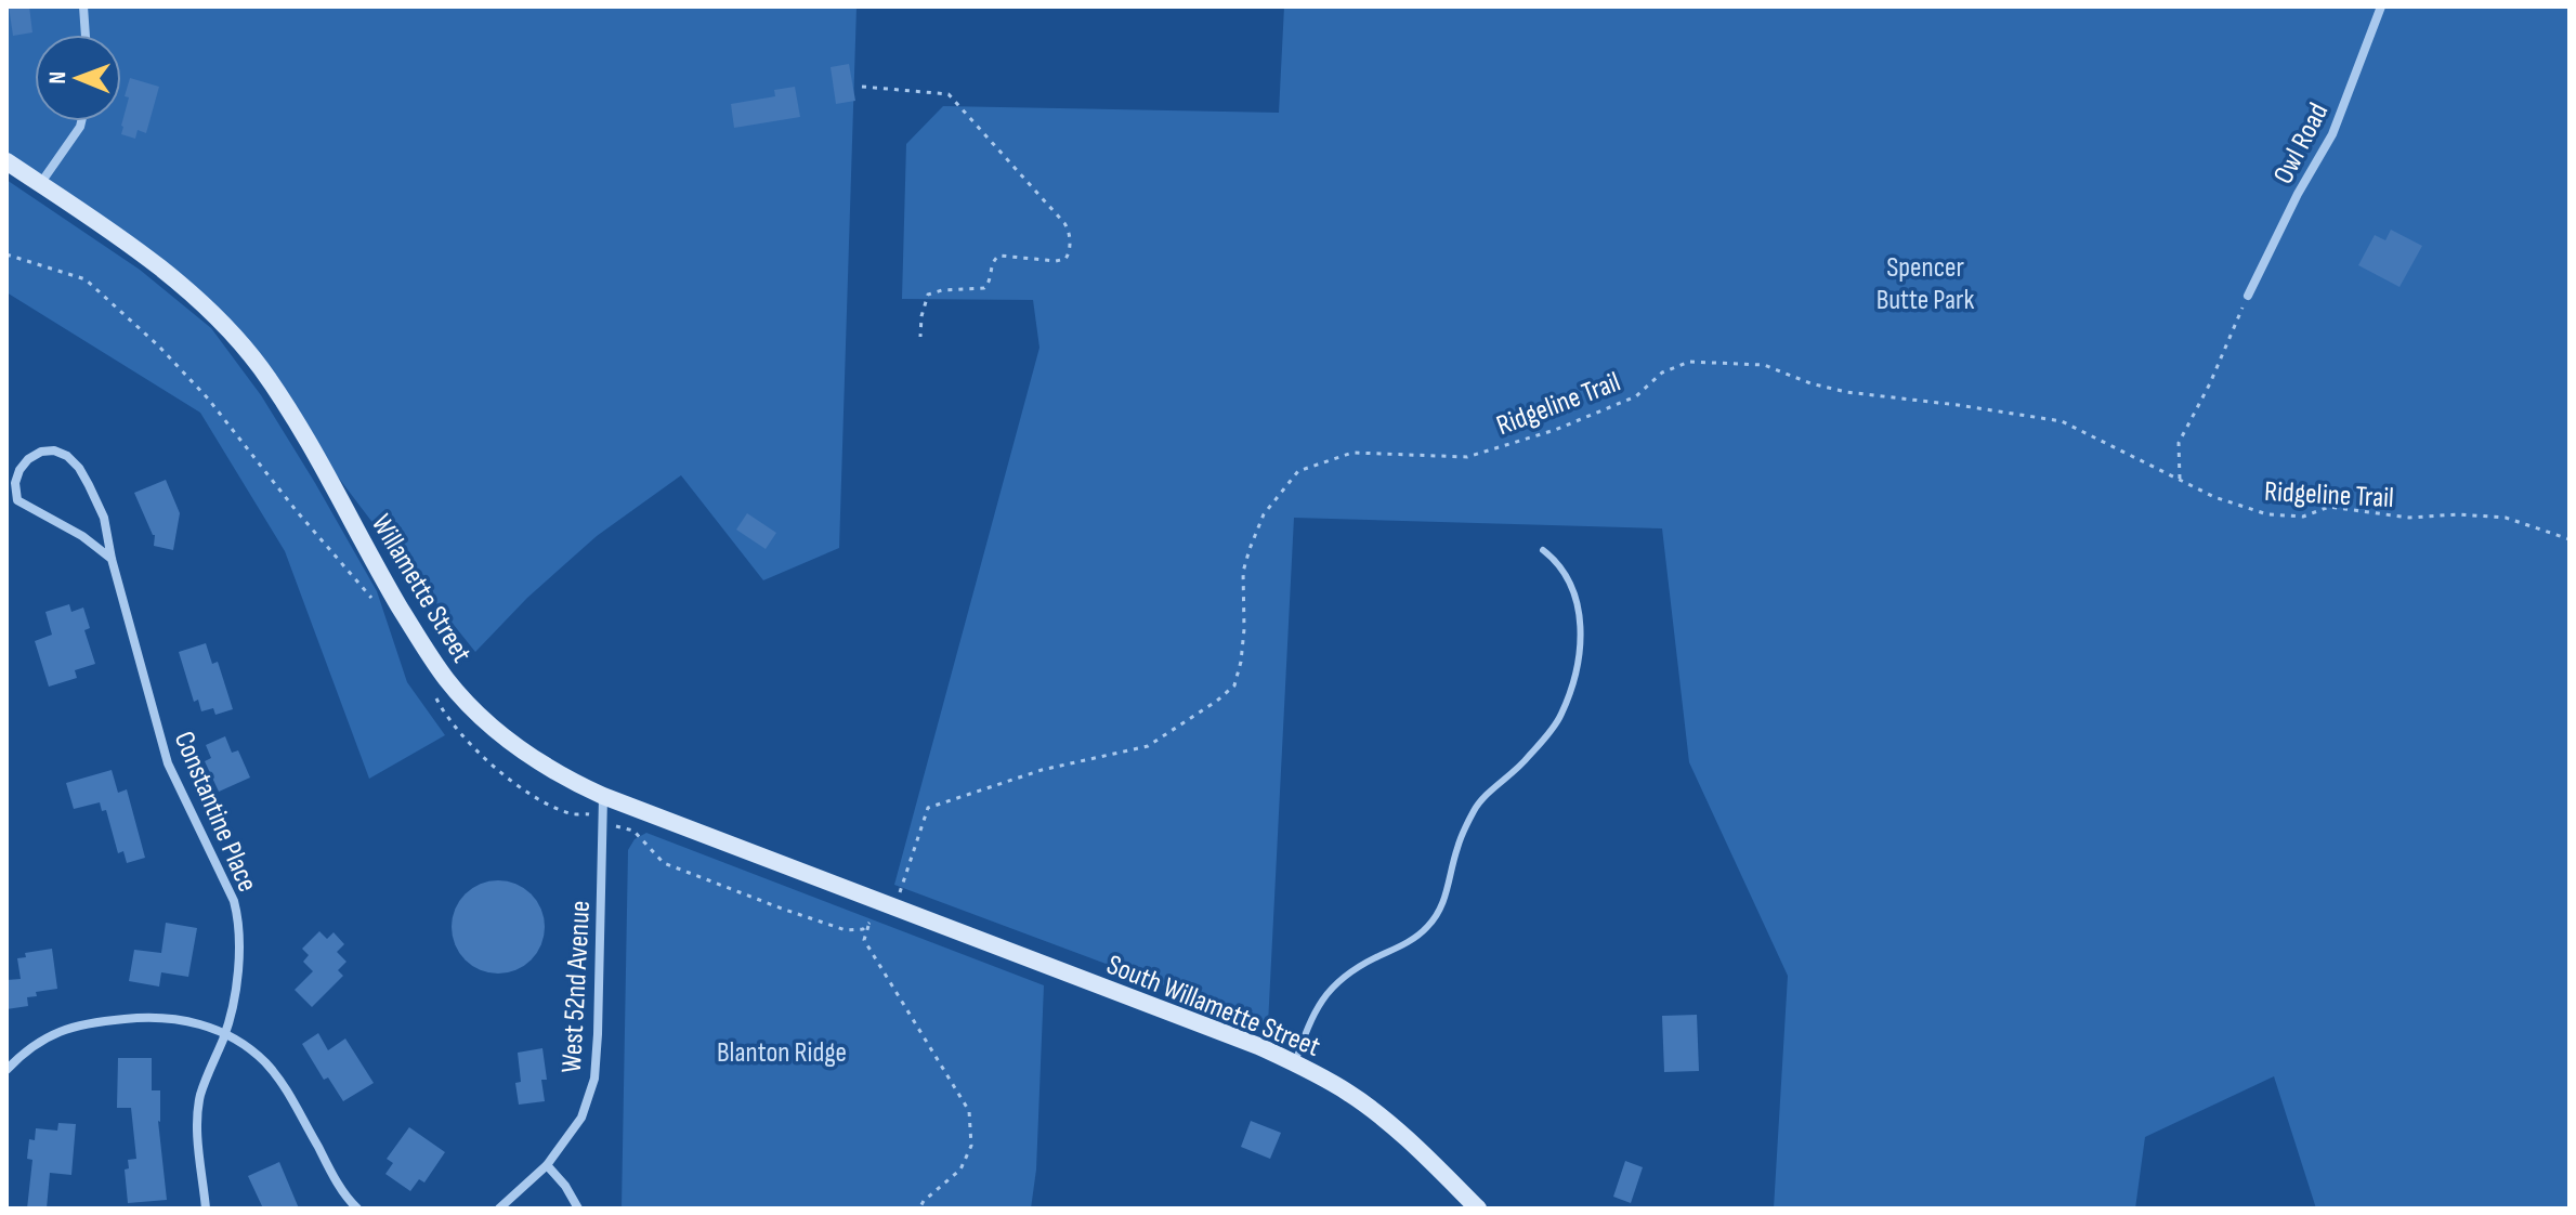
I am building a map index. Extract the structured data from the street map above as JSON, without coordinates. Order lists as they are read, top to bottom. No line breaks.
{"streets":{"main road":["Willamette Street","South Willamette Street"],"street":["Owl Road","Constantine Place","West 52nd Avenue"],"path":["Ridgeline Trail"]},"crossings":[["Ridgeline Trail","Willamette Street"],["Ridgeline Trail","South Willamette Street"],["Willamette Street","West 52nd Avenue"],["Willamette Street","South Willamette Street"]],"parks":["Spencer Butte Park","Blanton Ridge"],"north":"left"}
